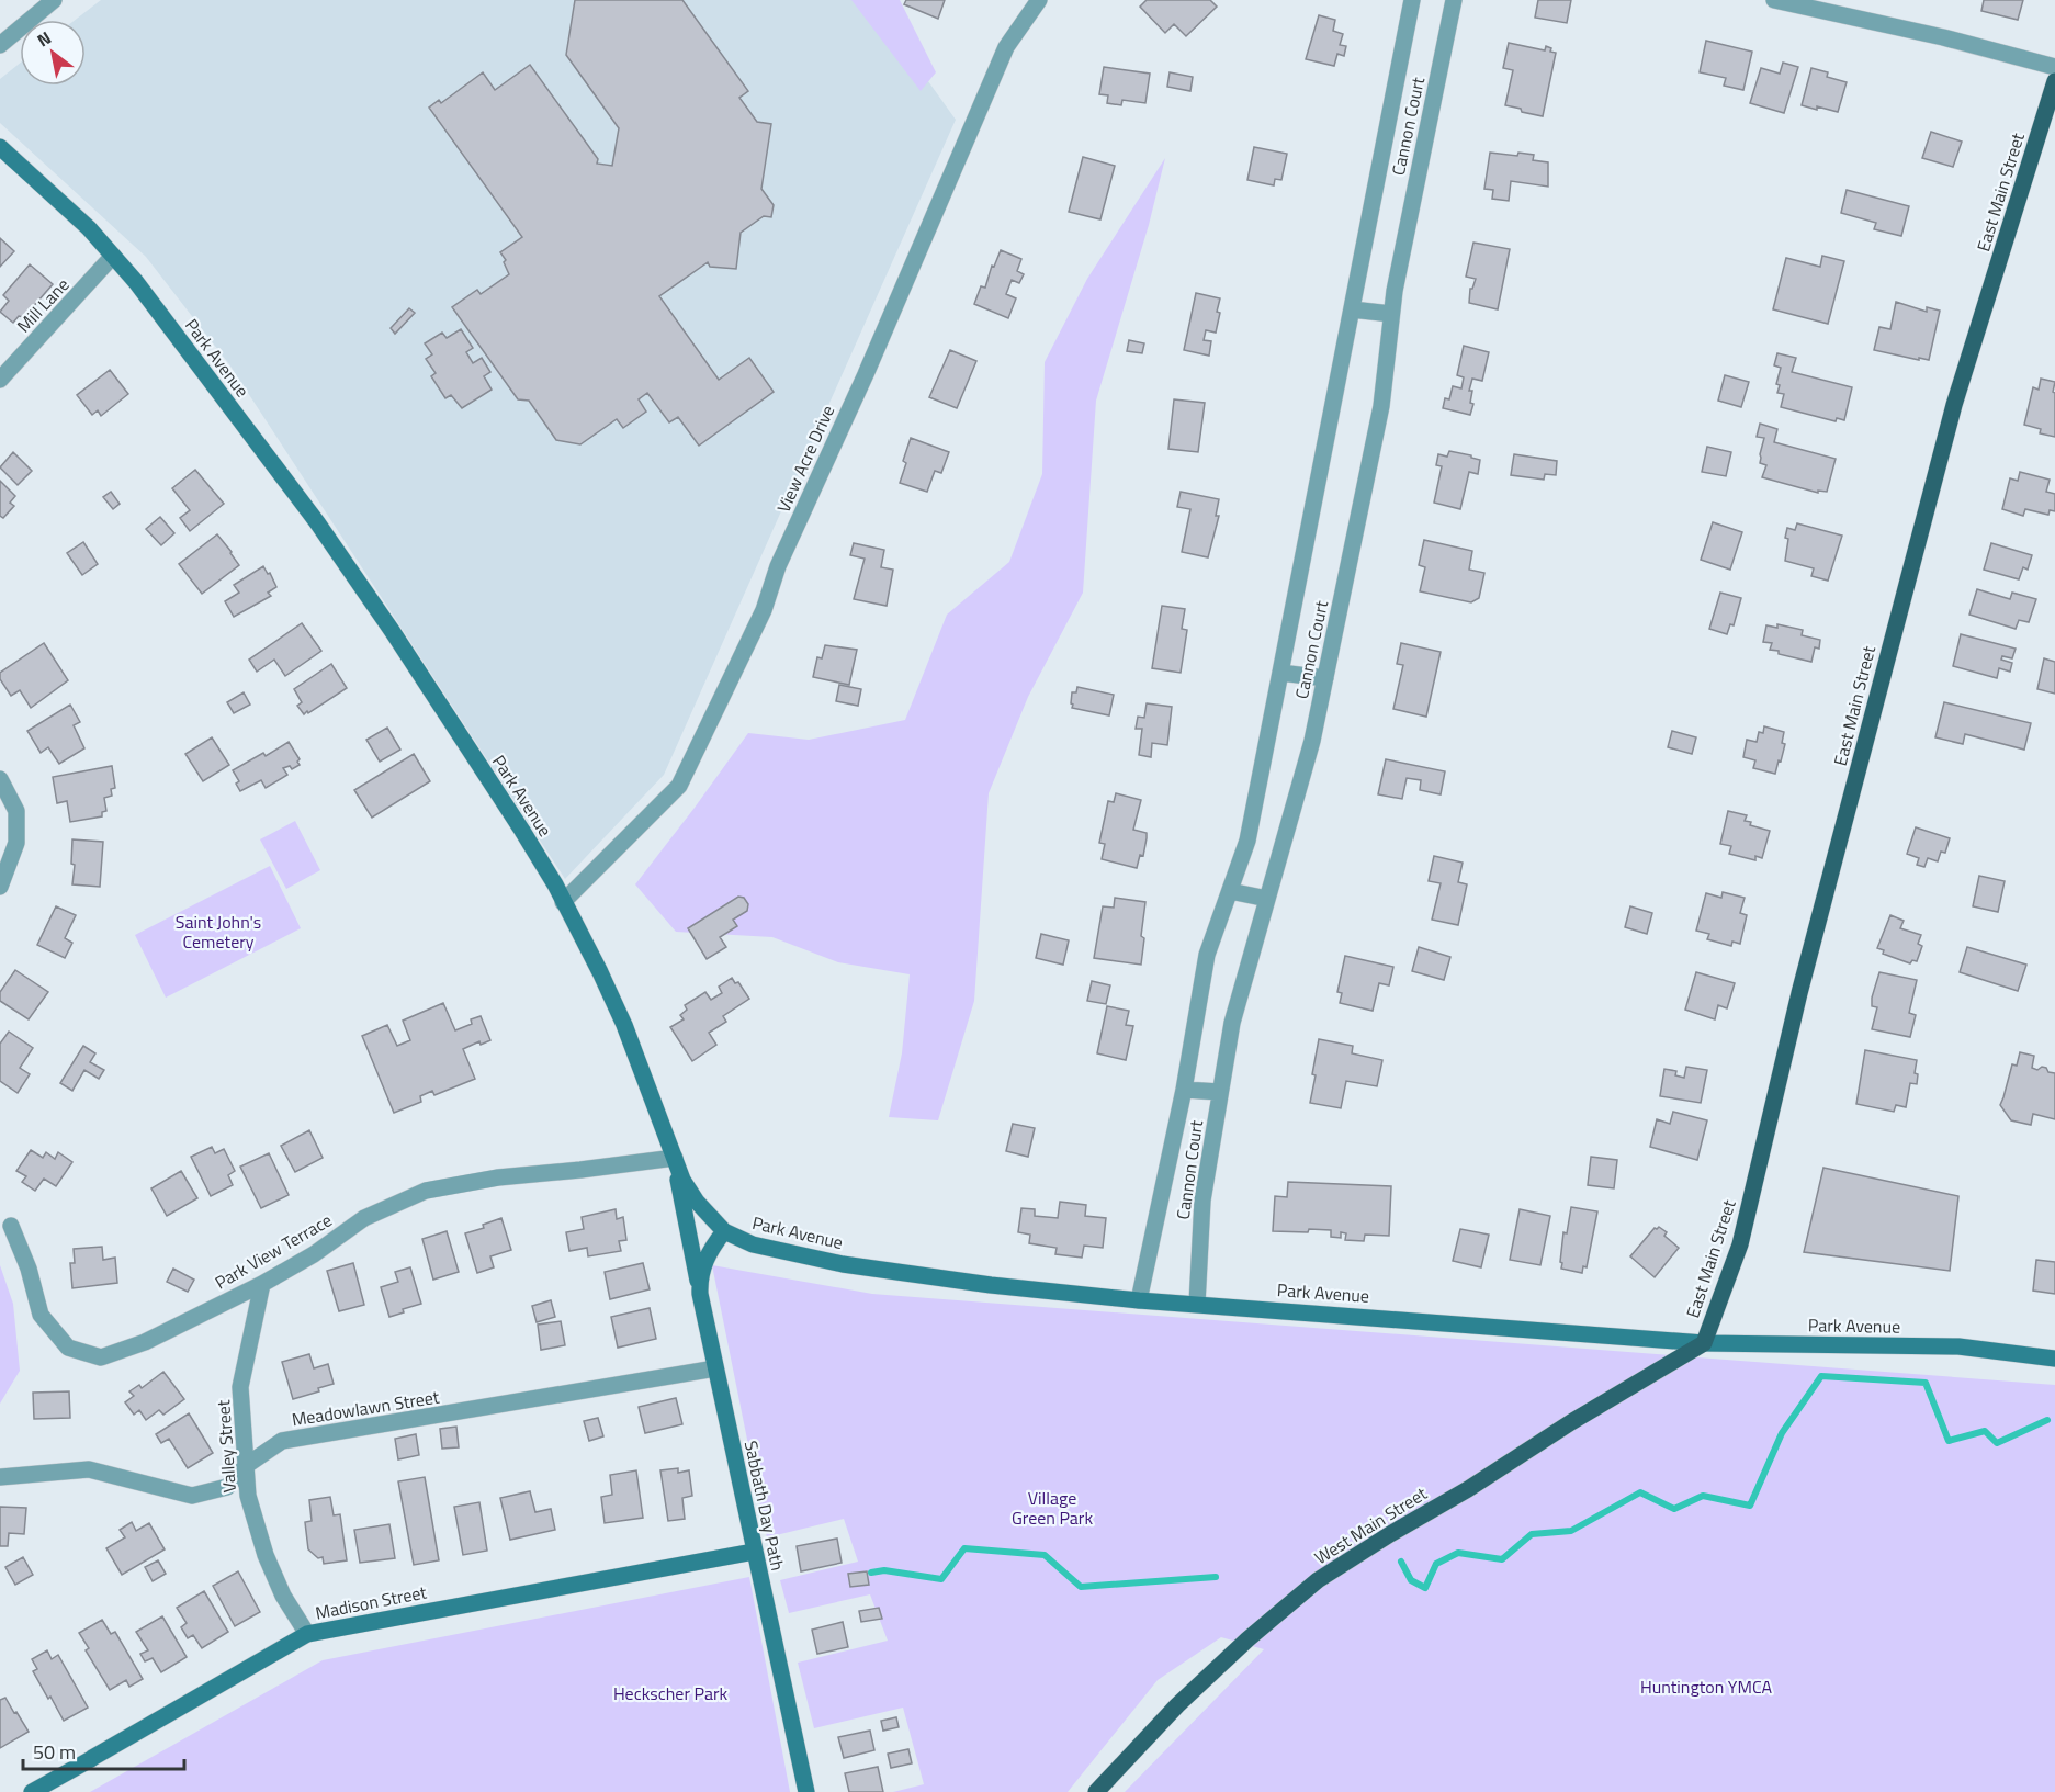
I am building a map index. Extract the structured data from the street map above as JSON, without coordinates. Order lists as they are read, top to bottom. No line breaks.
{"streets":{"main road":["East Main Street","Park Avenue","Sabbath Day Path","West Main Street","Madison Street"],"street":["Cannon Court","Mill Lane","View Acre Drive","Park View Terrace","Meadowlawn Street","Valley Street"]},"crossings":[["Cannon Court","Park Avenue"],["East Main Street","Park Avenue"],["East Main Street","West Main Street"],["Mill Lane","Park Avenue"],["Park Avenue","View Acre Drive"],["Park Avenue","Park View Terrace"],["Park Avenue","Sabbath Day Path"],["Park Avenue","West Main Street"],["Park View Terrace","Valley Street"],["Meadowlawn Street","Valley Street"],["Meadowlawn Street","Sabbath Day Path"],["Valley Street","Madison Street"],["Sabbath Day Path","Madison Street"]],"parks":["Saint John's Cemetery","Village Green Park","Huntington YMCA","Heckscher Park"],"scale_bar":"50 m","north":"top left"}
